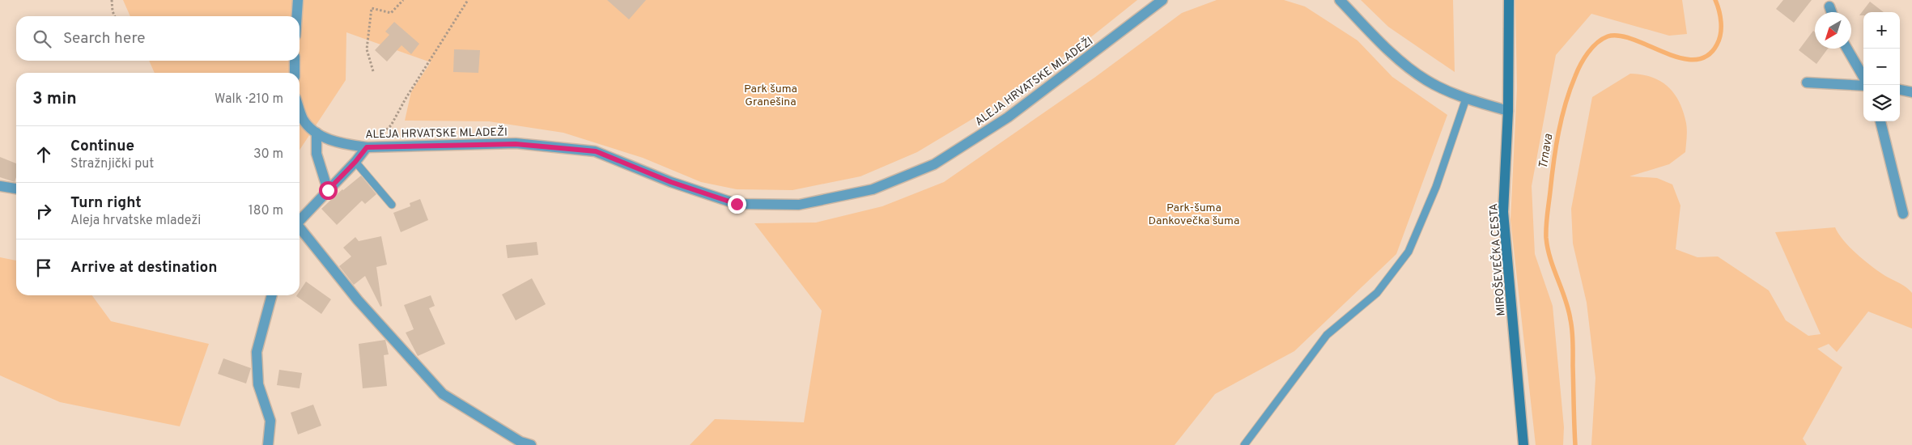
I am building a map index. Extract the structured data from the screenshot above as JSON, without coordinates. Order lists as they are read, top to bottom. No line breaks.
{"streets":{"main road":["MIROŠEVEČKA CESTA"],"street":["ALEJA HRVATSKE MLADEŽI"]},"water":["Trnava"],"parks":["Park šuma Granešina","Park-šuma Dankovečka šuma"],"north":"bottom left","page":{"map_buttons":["+","−"],"search":"Search here","heading":["3 min","Walk · 210 m"],"list":[["Continue","Stražnjički put","30 m"],["Turn right","Aleja hrvatske mladeži","180 m"],"Arrive at destination"]}}
